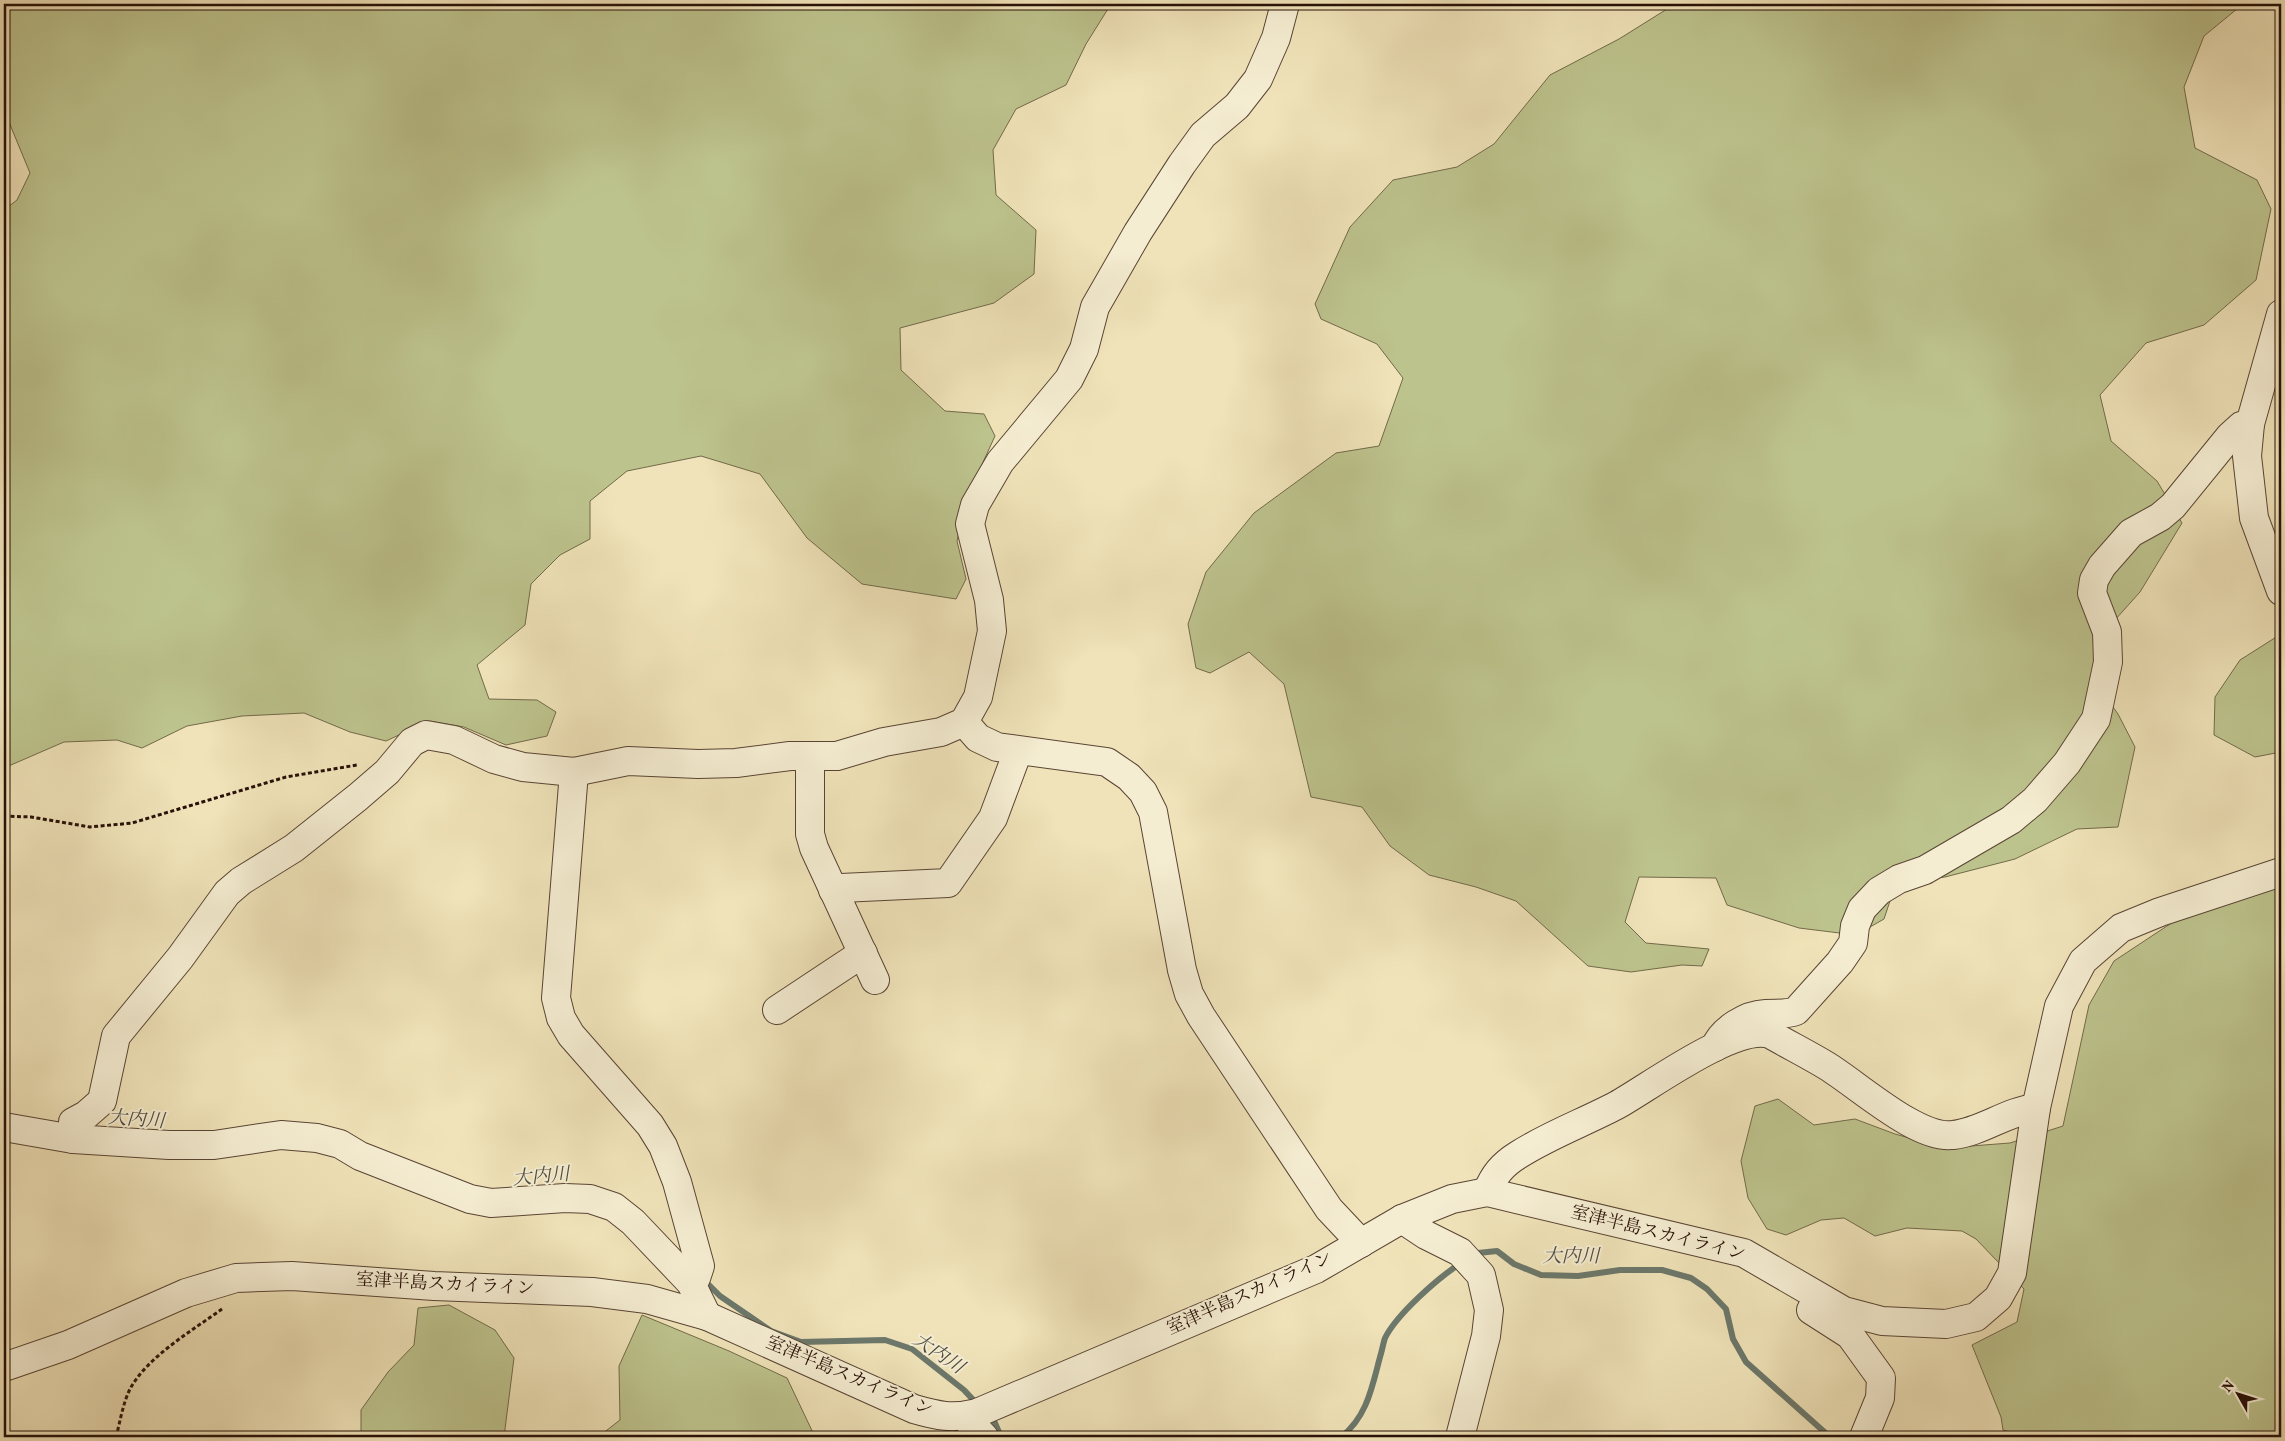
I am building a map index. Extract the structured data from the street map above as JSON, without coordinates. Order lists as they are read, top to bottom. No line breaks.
{"streets":{"street":["室津半島スカイライン"]},"water":["大内川"],"north":"top left"}
